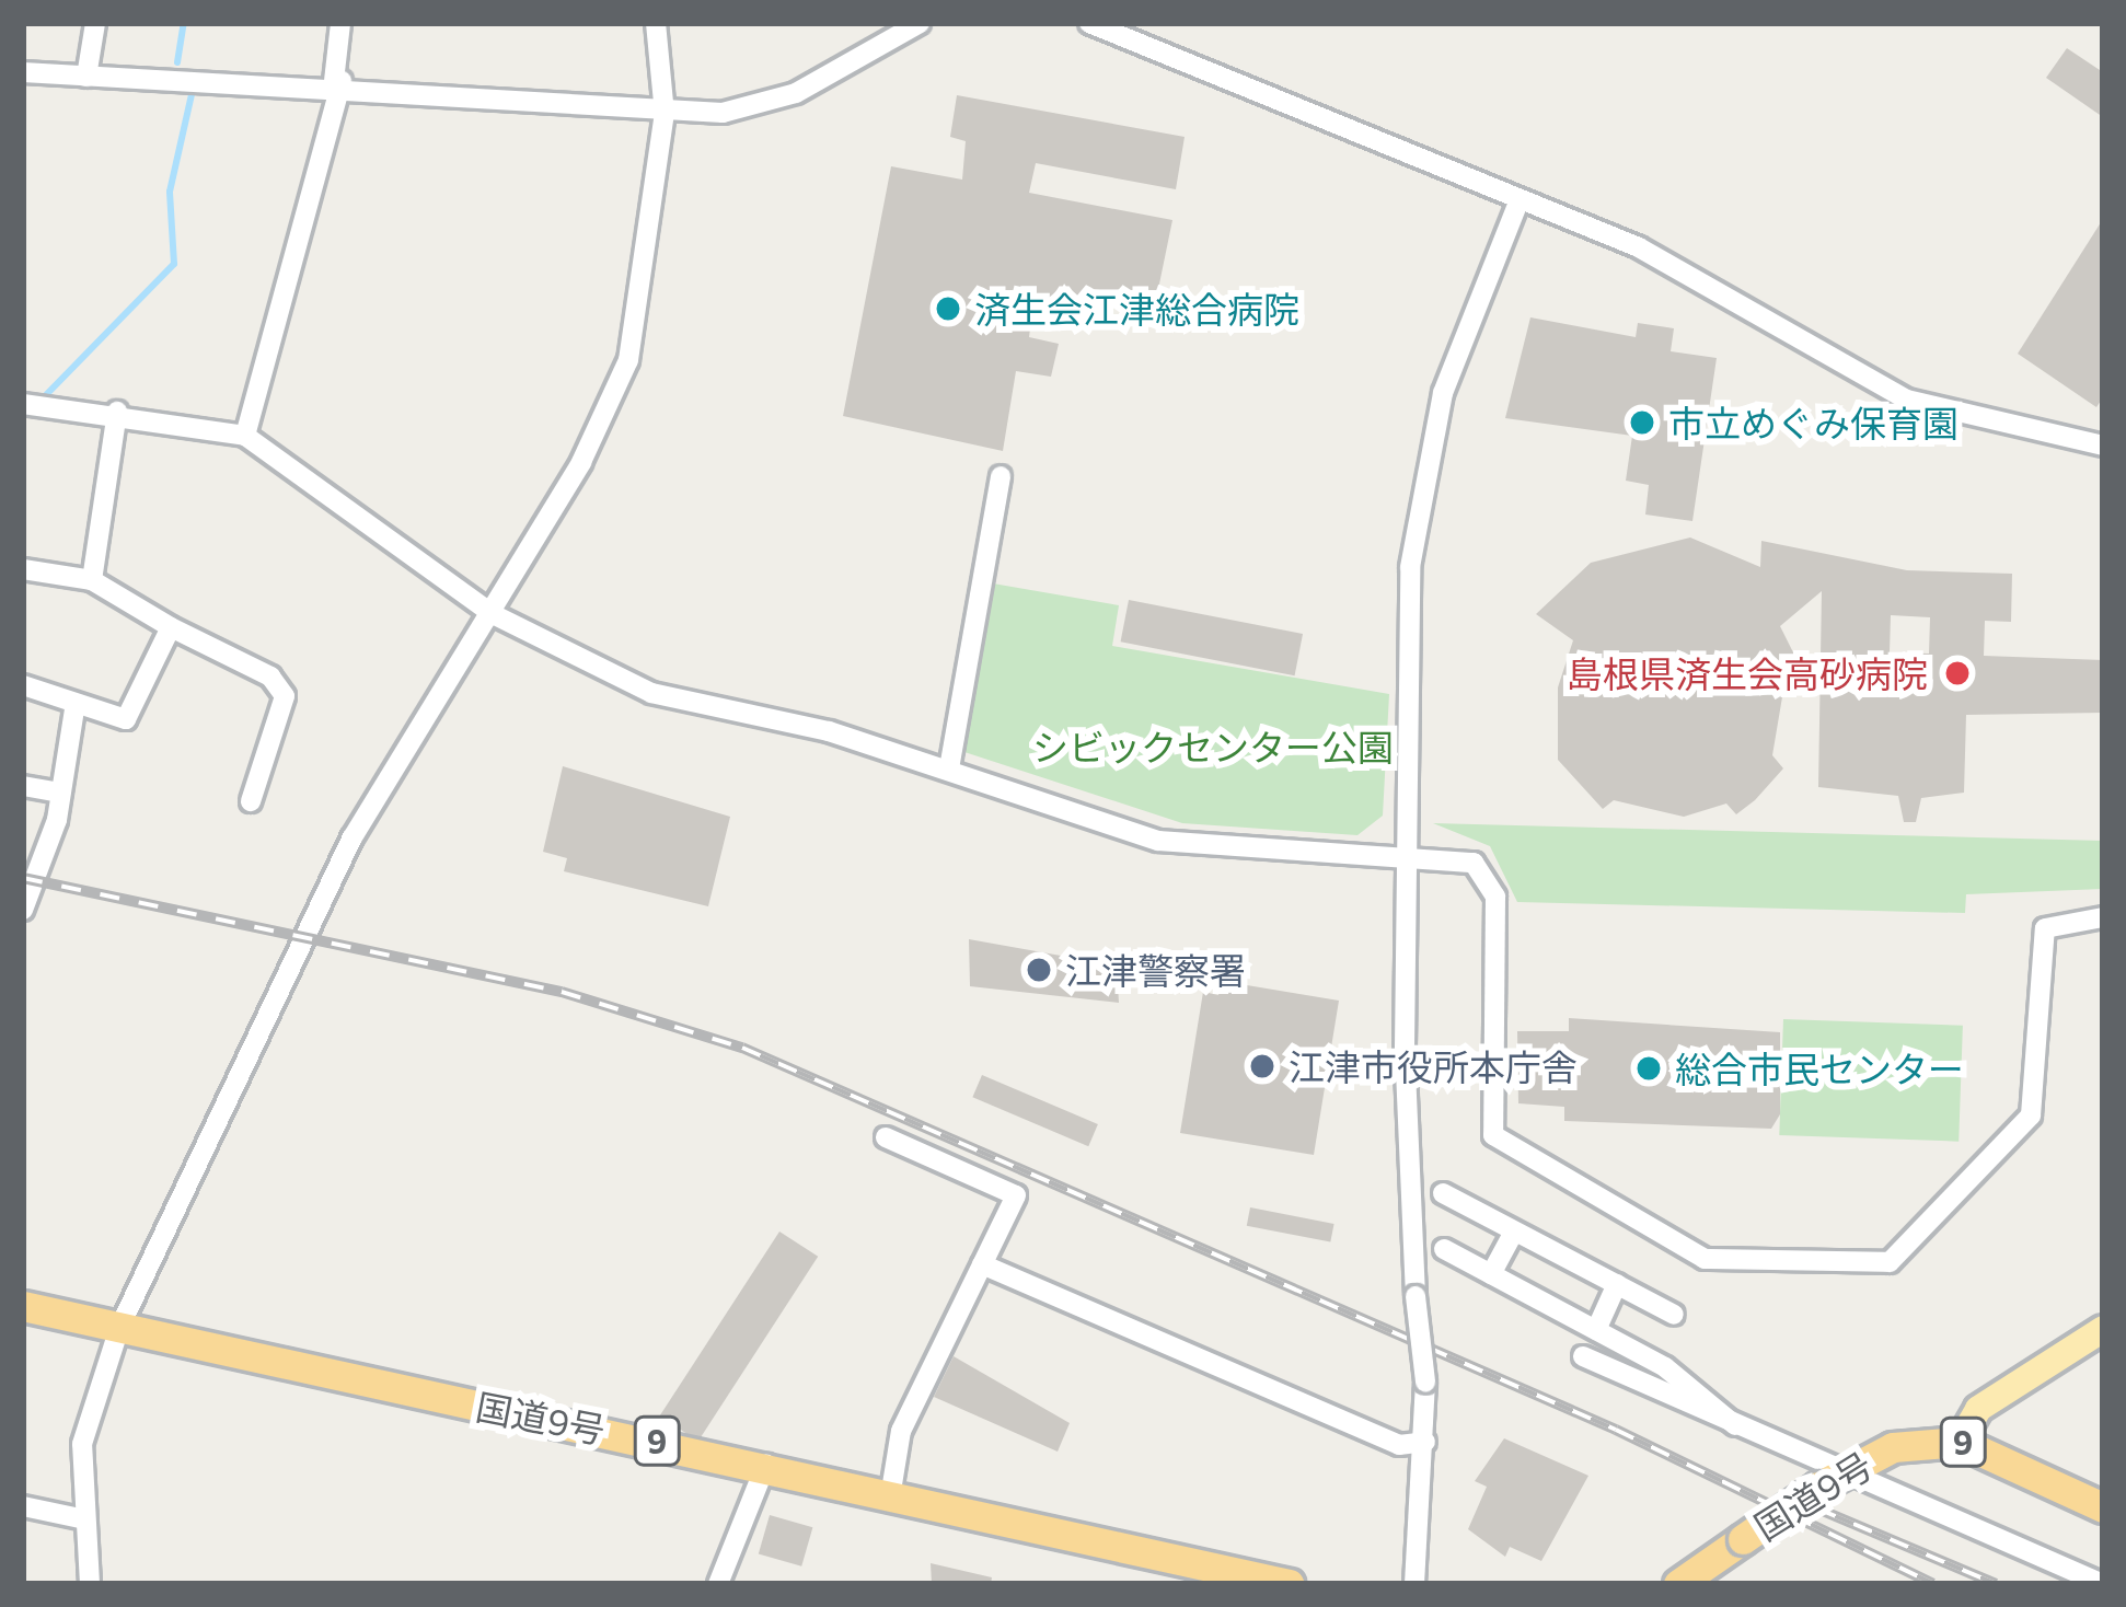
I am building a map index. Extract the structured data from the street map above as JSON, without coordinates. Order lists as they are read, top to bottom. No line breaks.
{"streets":{"highway":["国道9号","9"]},"parks":["シビックセンター公園"],"places":["済生会江津総合病院","市立めぐみ保育園","島根県済生会高砂病院","江津警察署","江津市役所本庁舎","総合市民センター"]}
